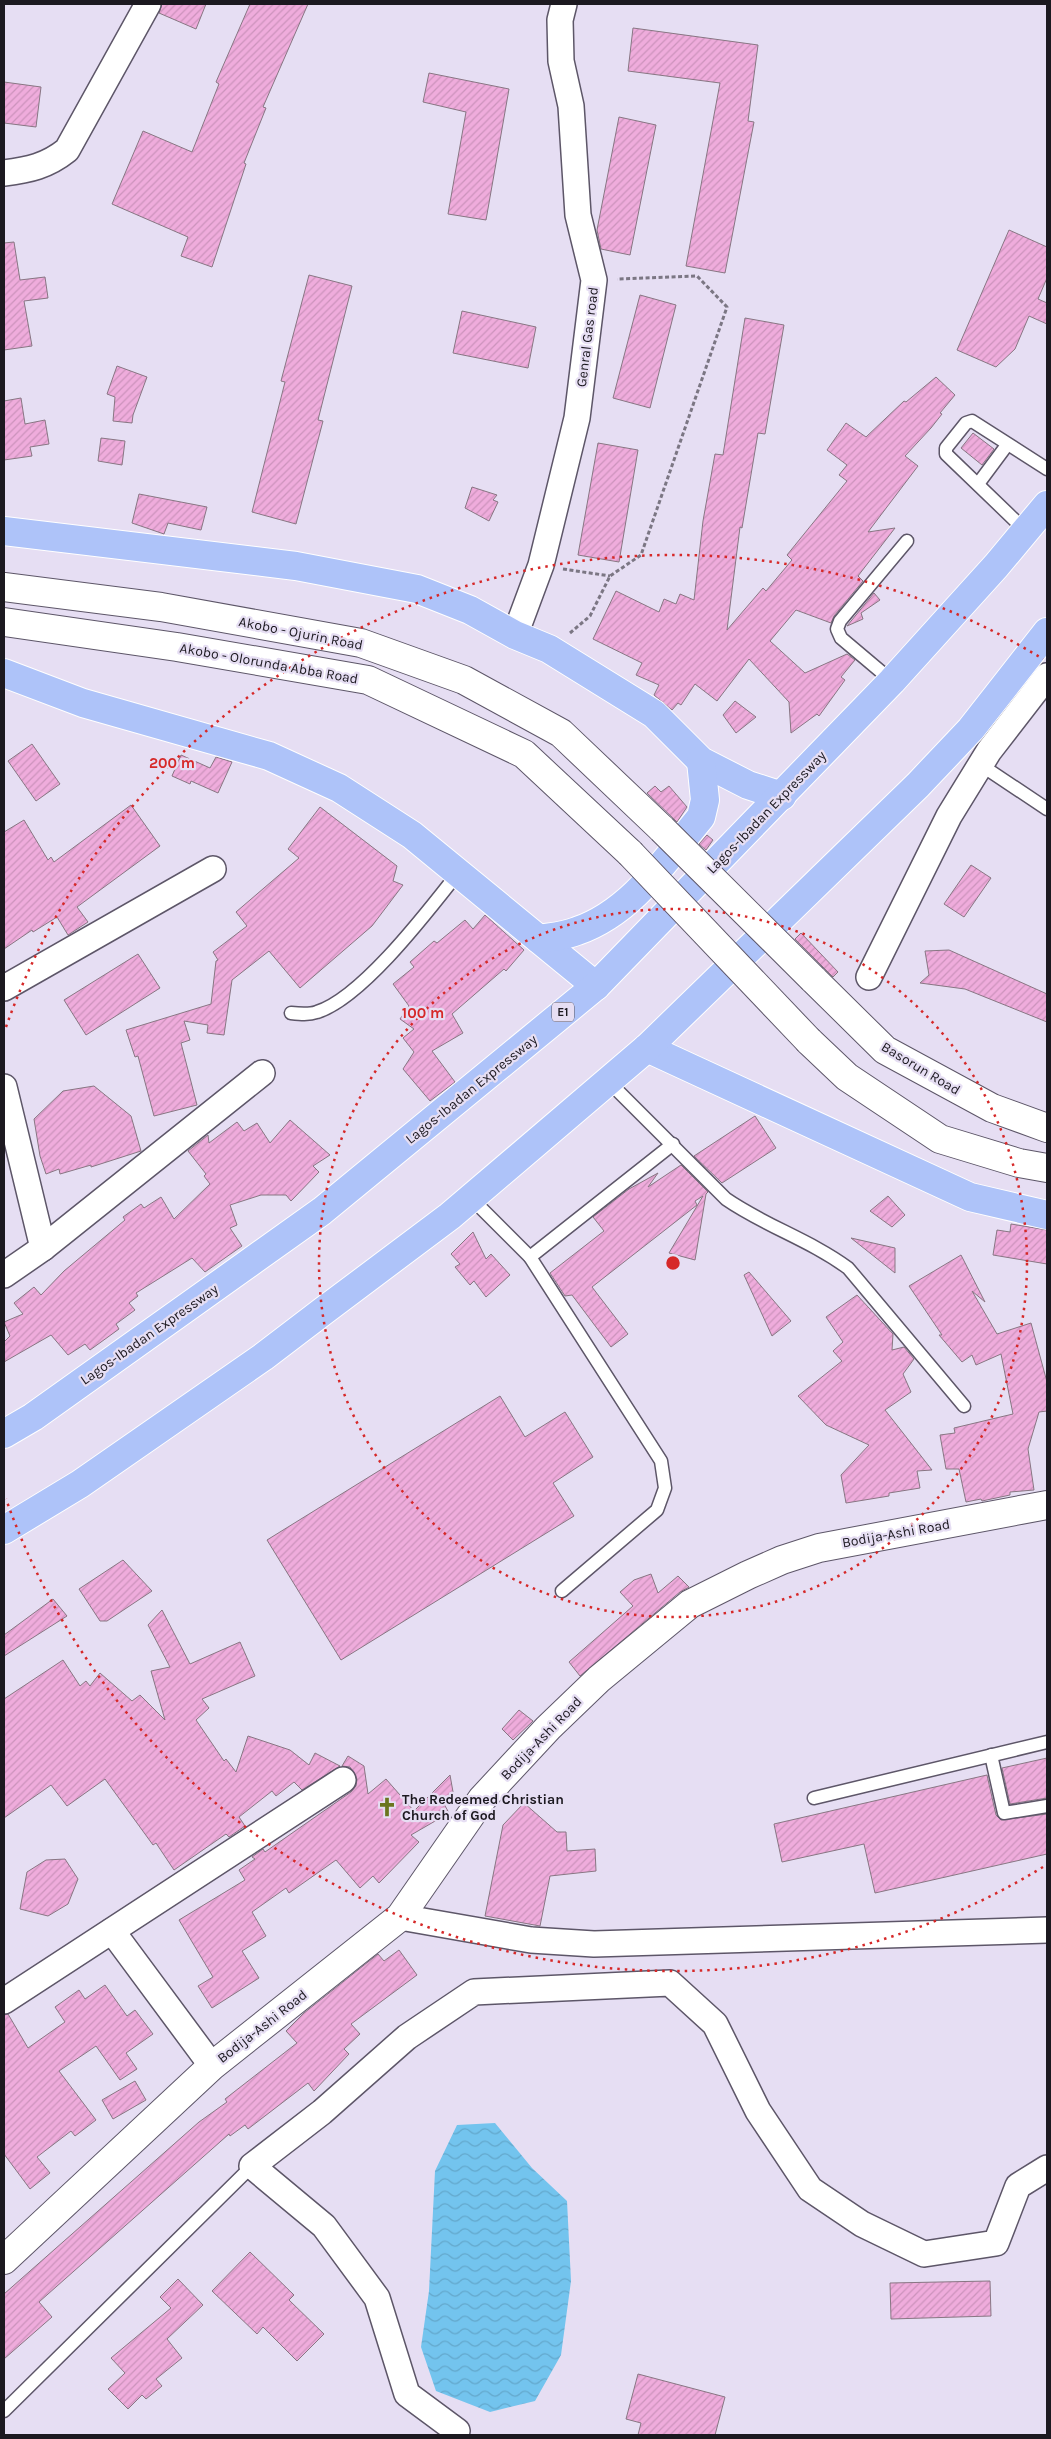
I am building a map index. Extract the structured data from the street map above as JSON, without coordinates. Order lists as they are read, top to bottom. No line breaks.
{"streets":{"highway":["Lagos-Ibadan Expressway","E1"],"main road":["Akobo - Ojurin Road","Akobo - Olorunda Abba Road","Basorun Road","Bodija-Ashi Road"],"street":["Genral Gas road"]},"crossings":[["Akobo - Ojurin Road","Basorun Road"]],"places":{"church":["The Redeemed Christian Church of God"]},"rings":["200 m","100 m"]}
